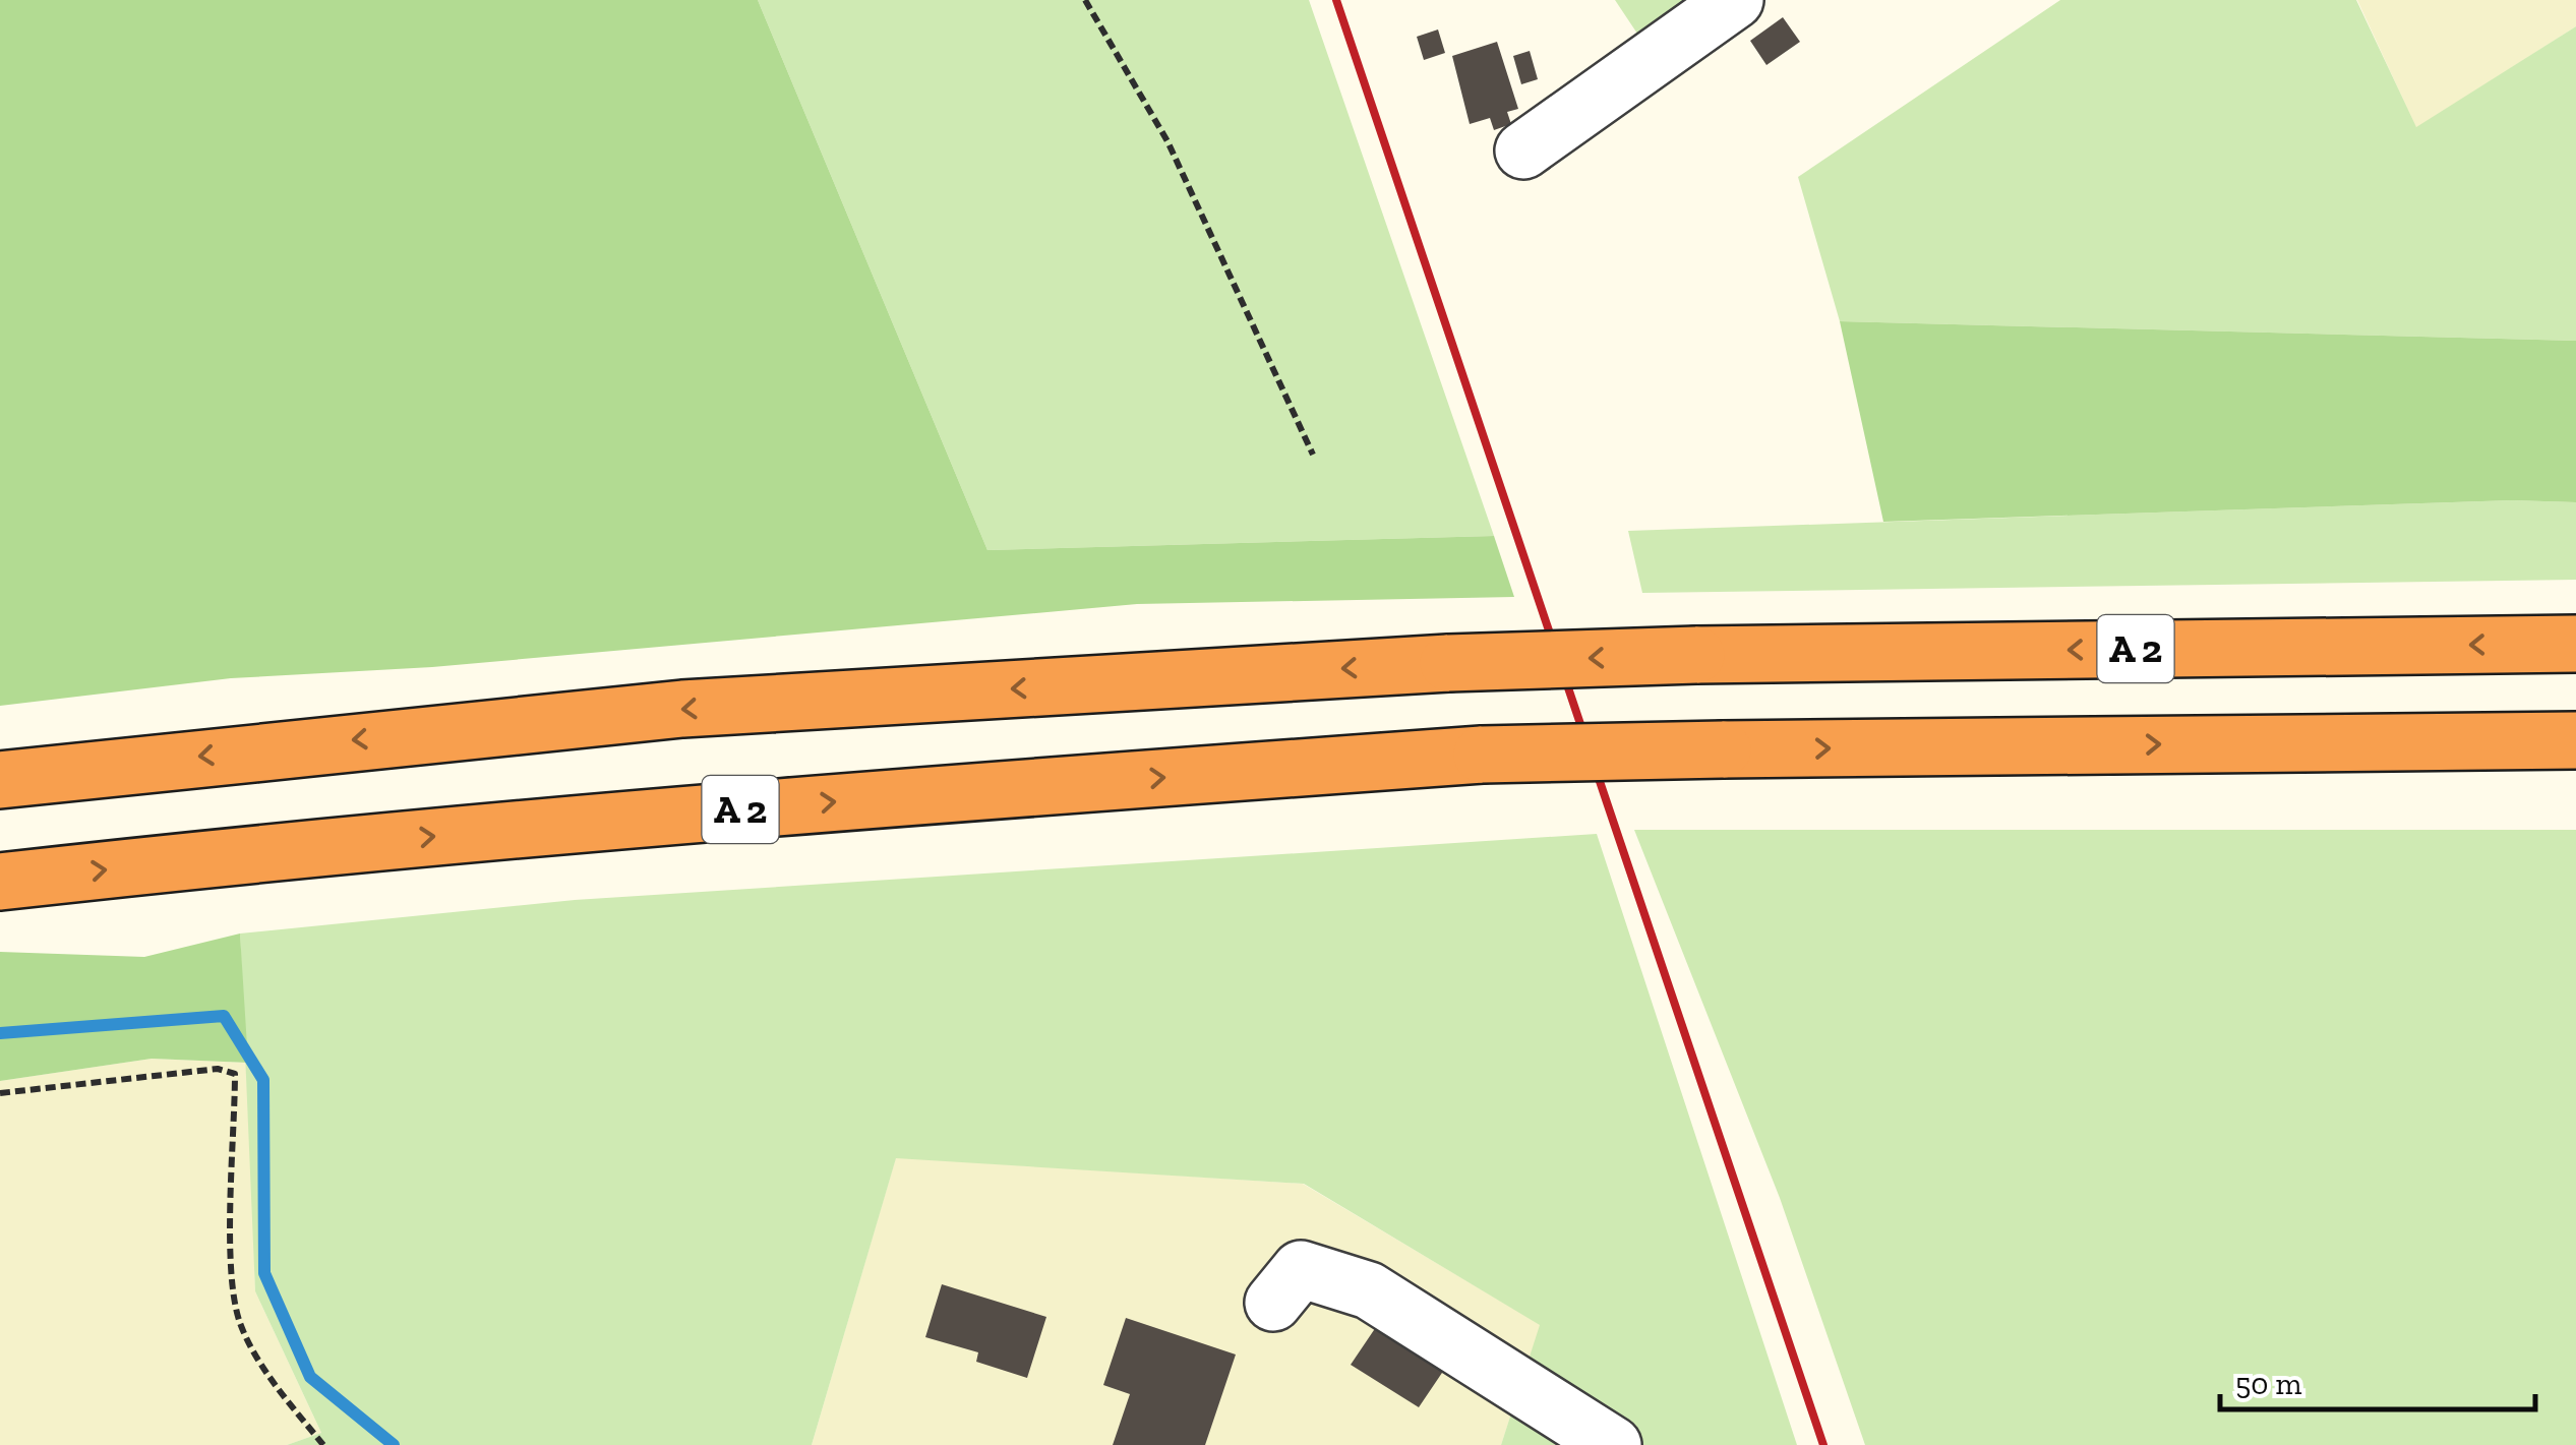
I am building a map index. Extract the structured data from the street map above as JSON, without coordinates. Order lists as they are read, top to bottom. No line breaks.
{"streets":{"highway":["A 2"]},"scale_bar":"50 m"}
